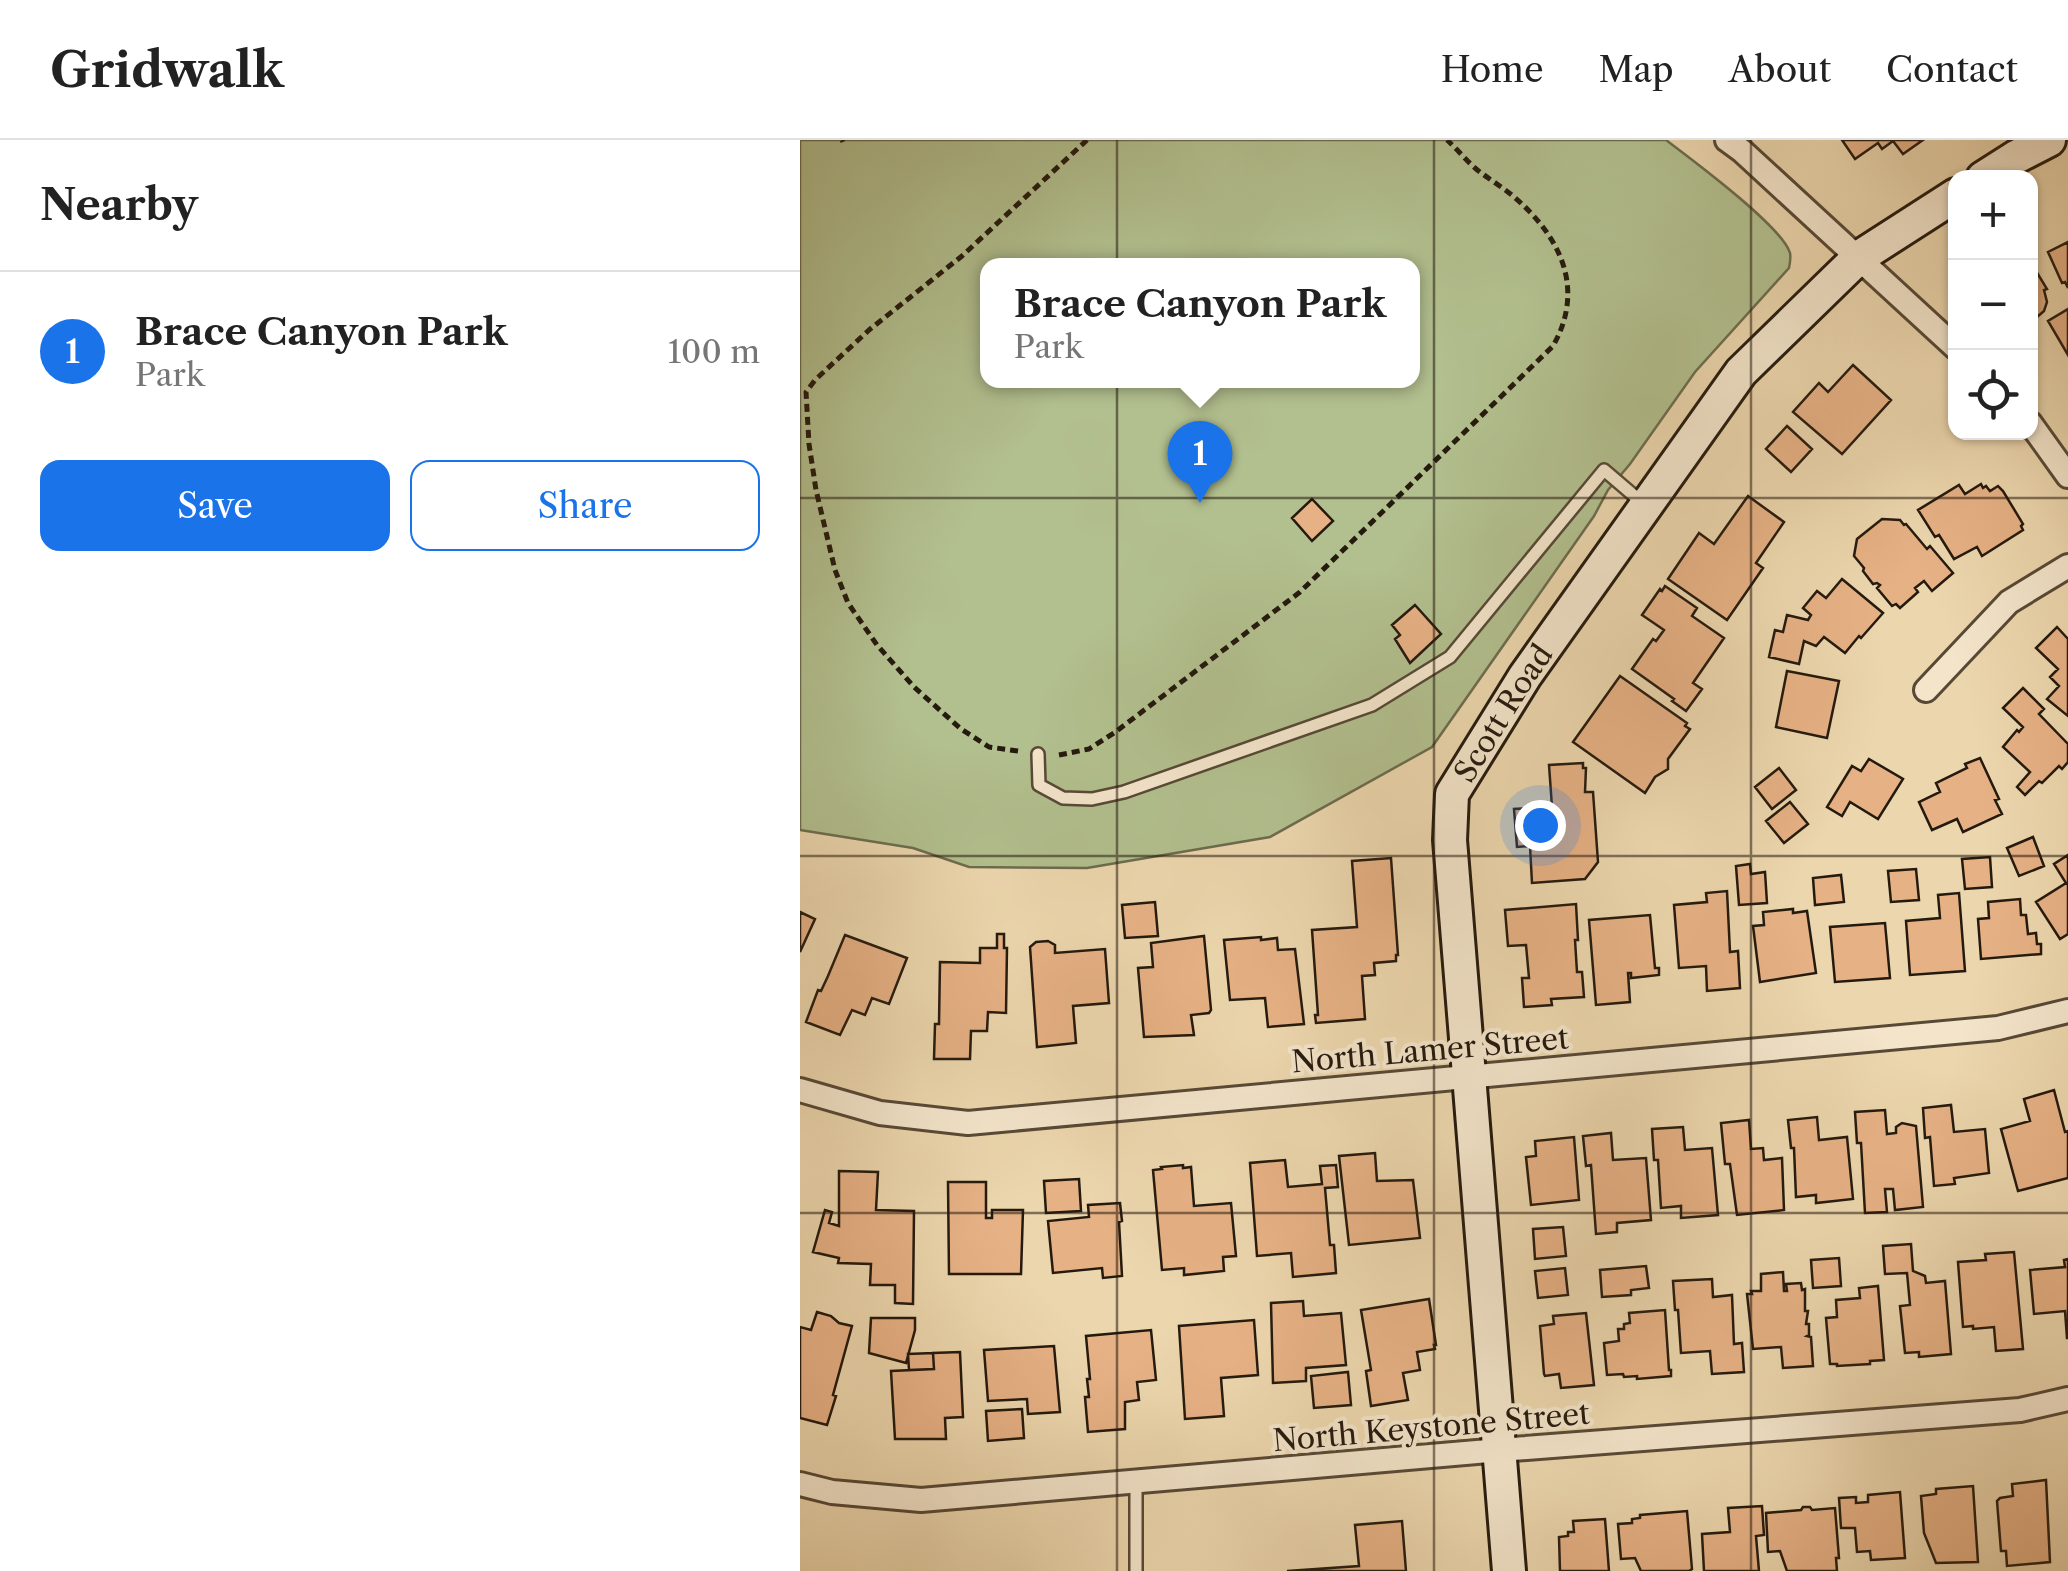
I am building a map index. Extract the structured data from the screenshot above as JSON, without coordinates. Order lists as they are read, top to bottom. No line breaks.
{"streets":{"street":["Scott Road","North Lamer Street","North Keystone Street"]},"crossings":[["Scott Road","North Lamer Street"],["Scott Road","North Keystone Street"]],"page":{"header":"Gridwalk","nav":["Home","Map","About","Contact"],"heading":"Nearby","map_buttons":["+","−"],"popup":["Brace Canyon Park","Park"],"list":[{"mark":"1","name":"Brace Canyon Park","note":"Park","value":"100 m"}],"pins":"1","buttons":["Save","Share"]}}
